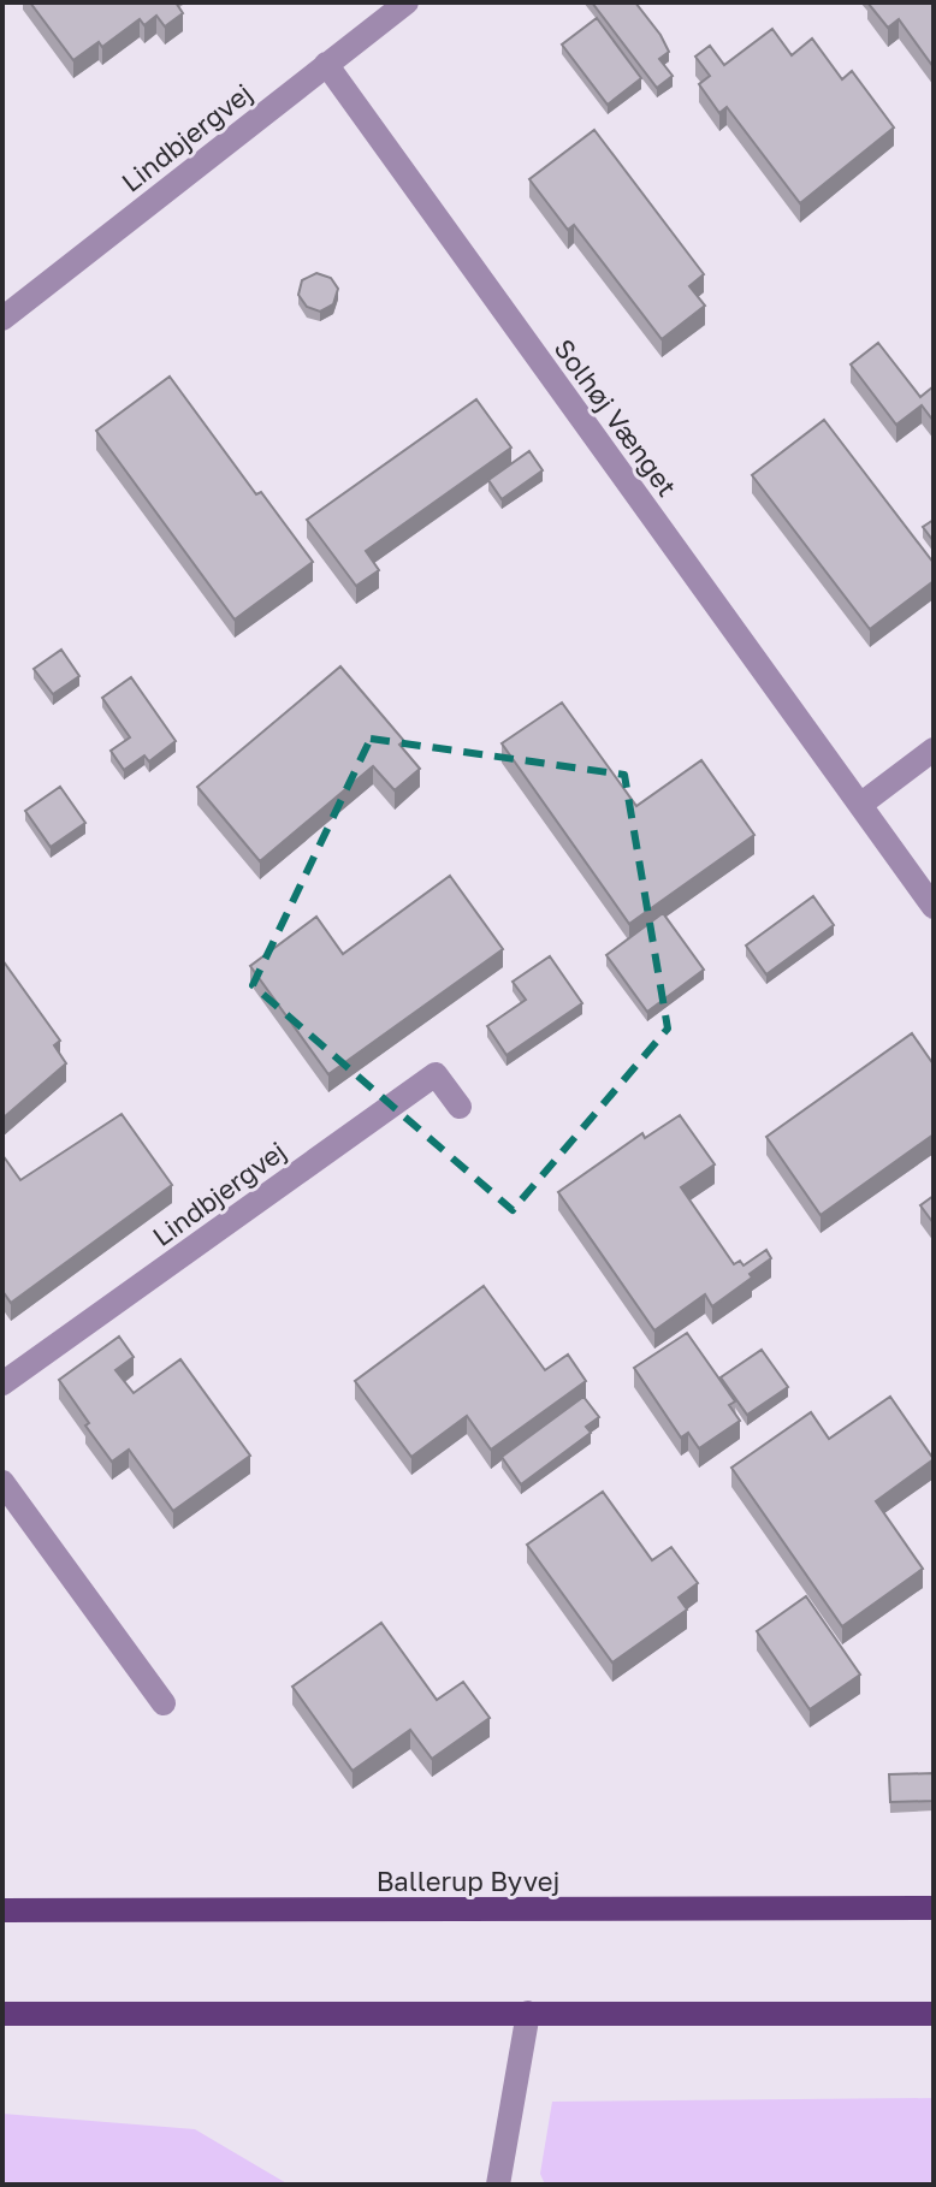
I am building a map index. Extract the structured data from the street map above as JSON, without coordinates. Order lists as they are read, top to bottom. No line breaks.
{"streets":{"main road":["Ballerup Byvej"],"street":["Lindbjergvej","Solhøj Vænget"]},"crossings":[["Lindbjergvej","Solhøj Vænget"]]}
